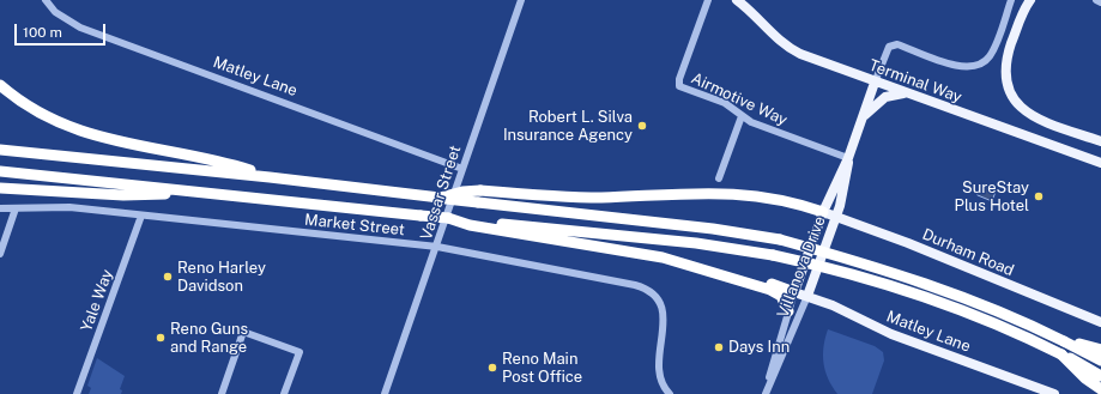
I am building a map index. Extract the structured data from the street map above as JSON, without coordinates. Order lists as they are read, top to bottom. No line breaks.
{"streets":{"main road":["Matley Lane","Terminal Way","Durham Road","Villanova Drive"],"street":["Airmotive Way","Vassar Street","Market Street","Yale Way"]},"crossings":[["Matley Lane","Vassar Street"],["Matley Lane","Villanova Drive"],["Terminal Way","Villanova Drive"],["Airmotive Way","Villanova Drive"],["Vassar Street","Market Street"],["Market Street","Yale Way"],["Durham Road","Villanova Drive"]],"places":["Robert L. Silva Insurance Agency","SureStay Plus Hotel","Reno Harley Davidson","Reno Guns and Range","Days Inn","Reno Main Post Office"],"scale_bar":"100 m"}
